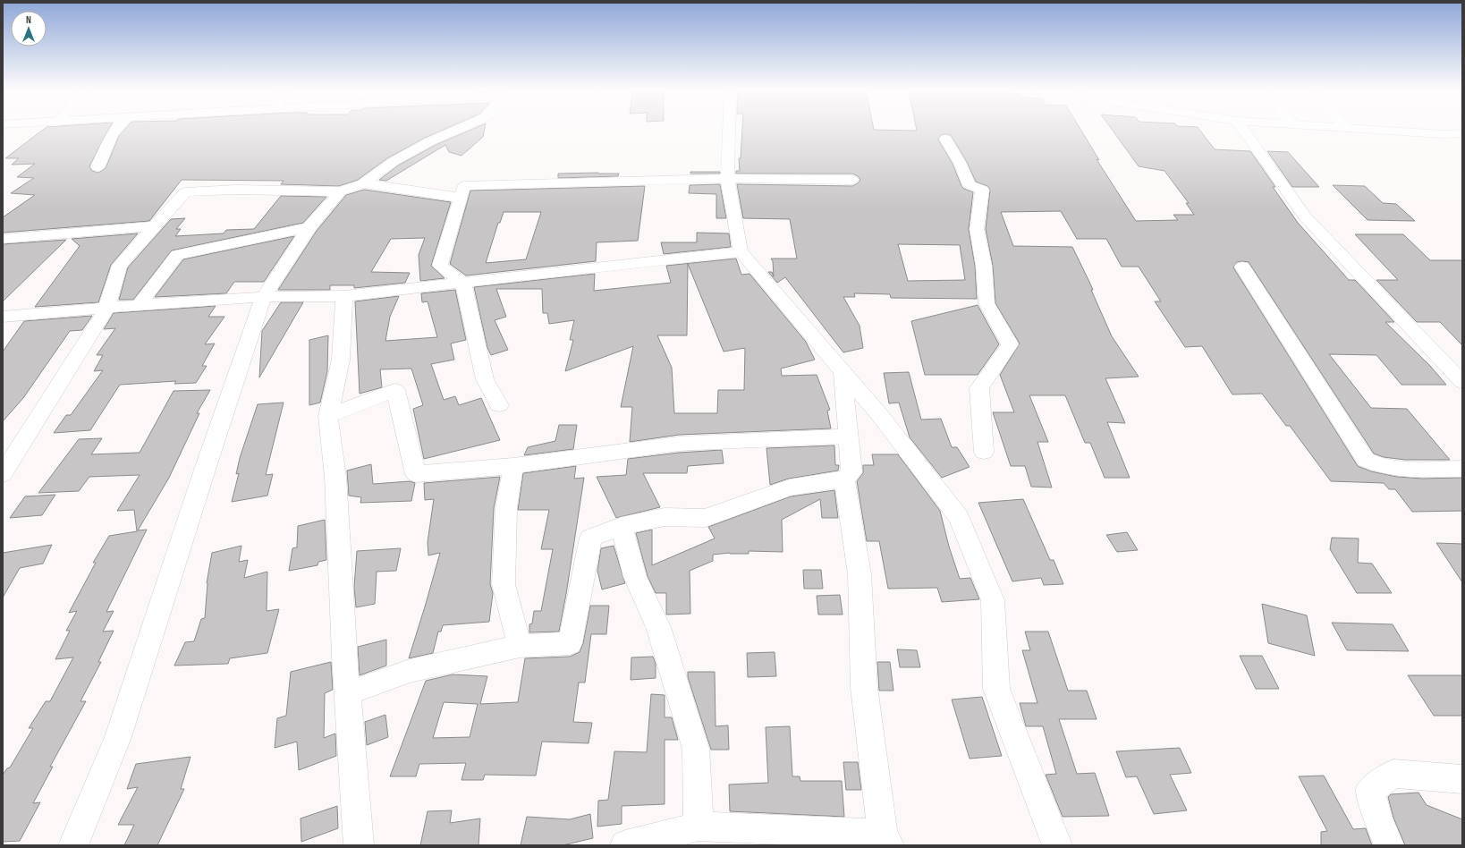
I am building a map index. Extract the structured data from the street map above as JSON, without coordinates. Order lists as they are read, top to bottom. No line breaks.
{"north":"top"}
